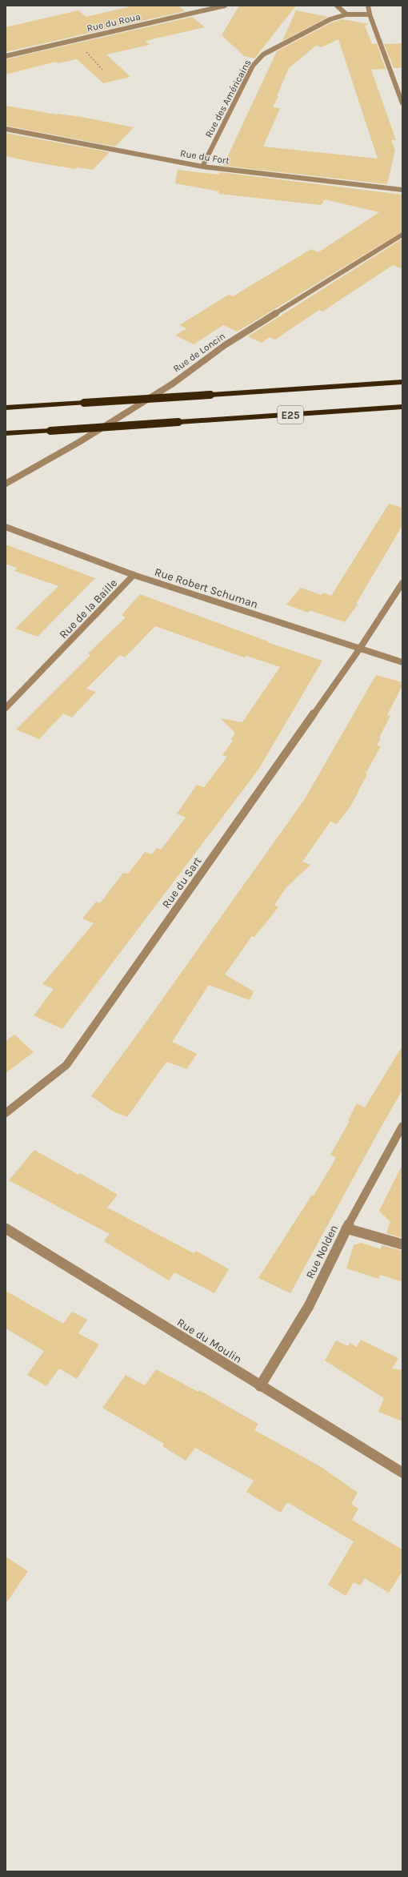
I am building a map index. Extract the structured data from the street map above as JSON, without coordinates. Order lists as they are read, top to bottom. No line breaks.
{"streets":{"highway":["E25"],"street":["Rue du Roua","Rue des Américains","Rue du Fort","Rue de Loncin","Rue Robert Schuman","Rue de la Baille","Rue du Sart","Rue Nolden","Rue du Moulin"]},"crossings":[["Rue des Américains","Rue du Fort"],["Rue Robert Schuman","Rue de la Baille"],["Rue Robert Schuman","Rue du Sart"],["Rue Nolden","Rue du Moulin"]]}
